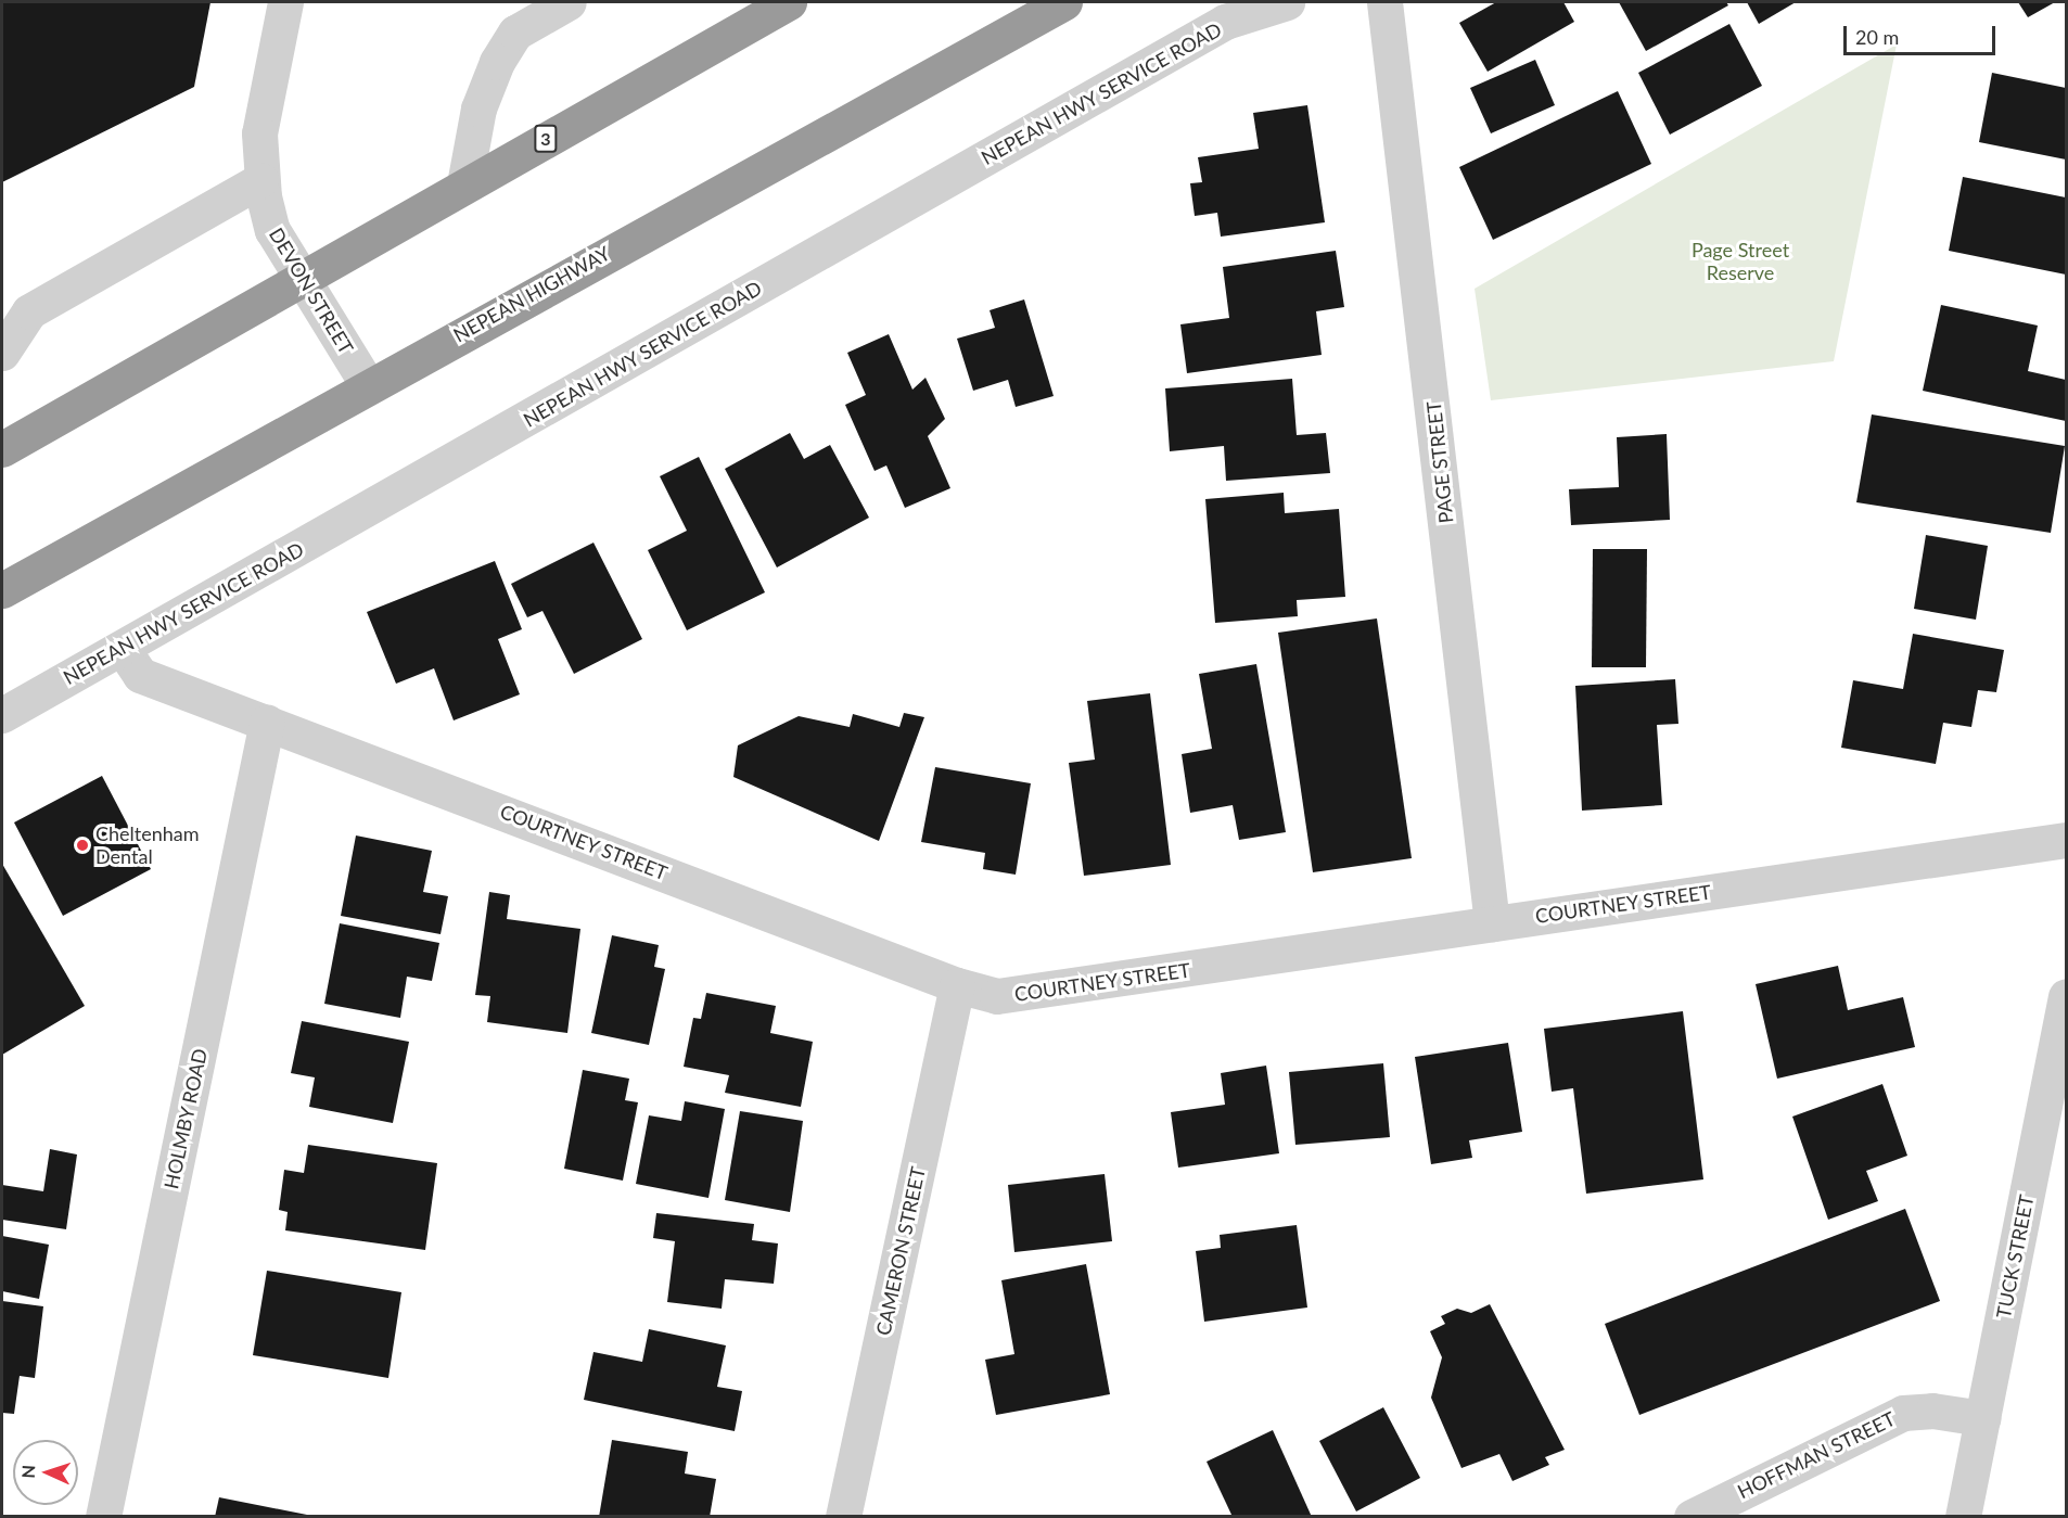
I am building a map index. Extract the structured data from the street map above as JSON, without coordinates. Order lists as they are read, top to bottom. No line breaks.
{"streets":{"highway":["3","NEPEAN HIGHWAY"],"street":["NEPEAN HWY SERVICE ROAD","DEVON STREET","PAGE STREET","COURTNEY STREET","HOLMBY ROAD","CAMERON STREET","TUCK STREET","HOFFMAN STREET"]},"crossings":[["NEPEAN HWY SERVICE ROAD","COURTNEY STREET"],["3","DEVON STREET"],["DEVON STREET","NEPEAN HIGHWAY"],["PAGE STREET","COURTNEY STREET"],["COURTNEY STREET","HOLMBY ROAD"],["COURTNEY STREET","CAMERON STREET"],["TUCK STREET","HOFFMAN STREET"]],"parks":["Page Street Reserve"],"places":["Cheltenham Dental"],"scale_bar":"20 m","north":"left"}
